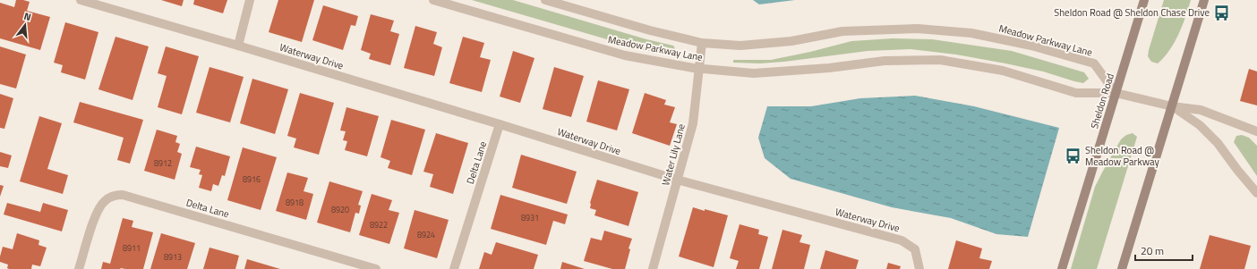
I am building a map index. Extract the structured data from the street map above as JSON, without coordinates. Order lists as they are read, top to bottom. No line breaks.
{"streets":{"main road":["Sheldon Road"],"street":["Meadow Parkway Lane","Waterway Drive","Water Lily Lane","Delta Lane"]},"crossings":[["Meadow Parkway Lane","Sheldon Road"],["Meadow Parkway Lane","Water Lily Lane"],["Waterway Drive","Water Lily Lane"],["Waterway Drive","Delta Lane"]],"places":{"bus stop":["Sheldon Road @ Sheldon Chase Drive","Sheldon Road @ Meadow Parkway"]},"house_numbers":["8912","8916","8918","8920","8931","8922","8924","8911","8913"],"scale_bar":"20 m","north":"top"}
